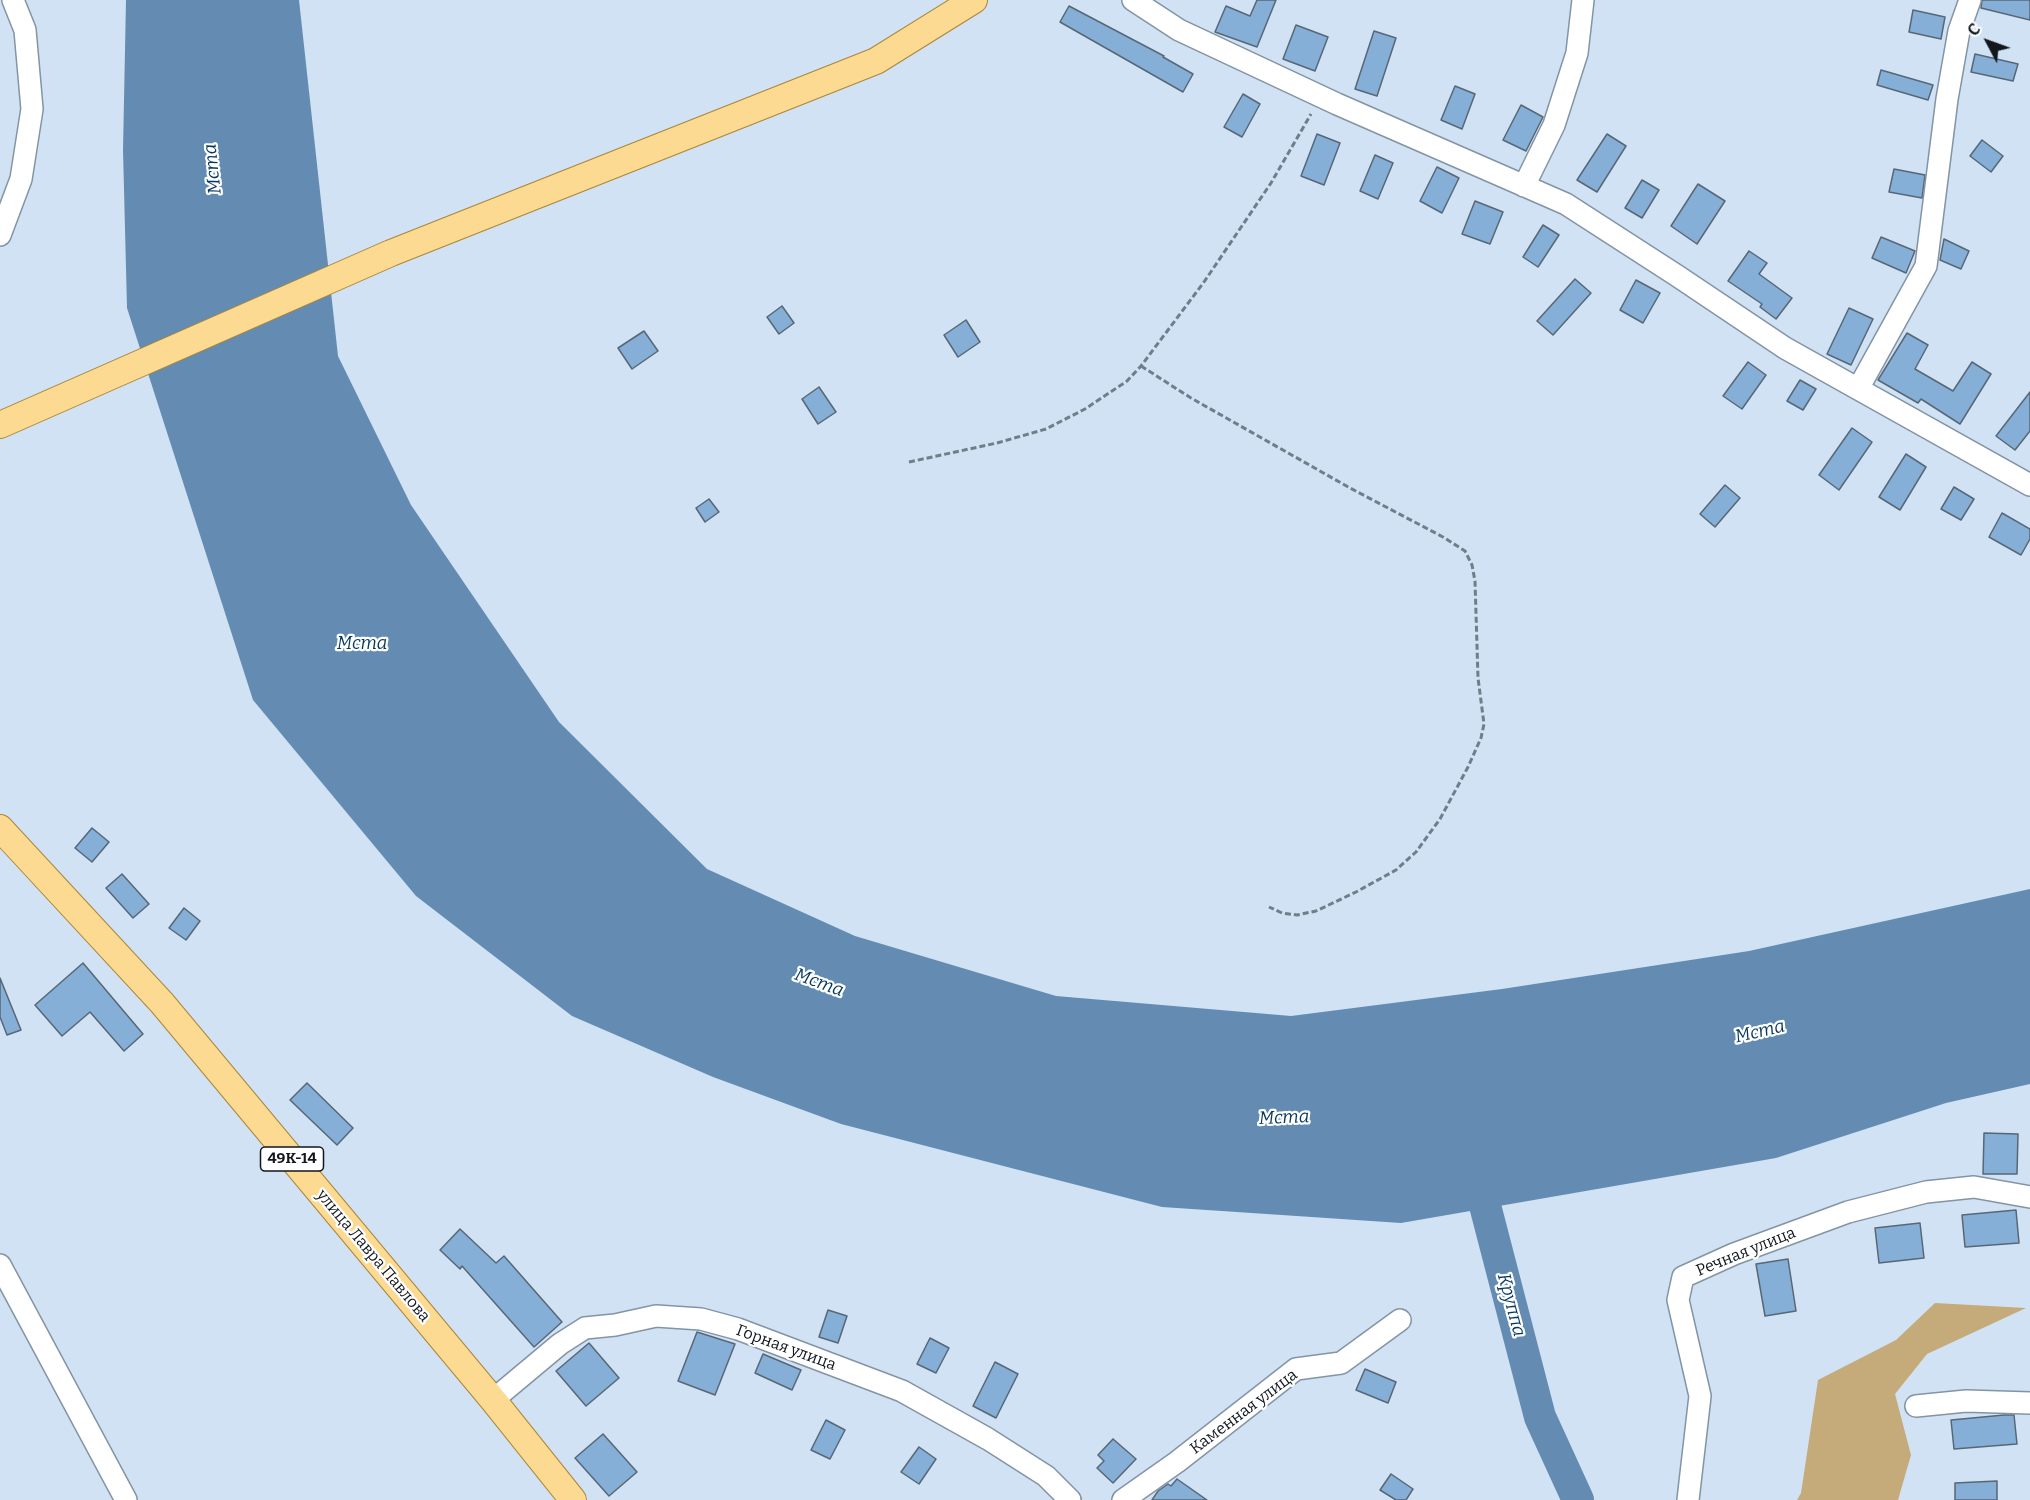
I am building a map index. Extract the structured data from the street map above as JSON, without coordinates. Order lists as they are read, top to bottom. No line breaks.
{"streets":{"main road":["49К-14","улица Лавра Павлова"],"street":["Речная улица","Горная улица","Каменная улица"]},"crossings":[["улица Лавра Павлова","Горная улица"]],"water":["Мста","Круппа"],"north":"top left"}
